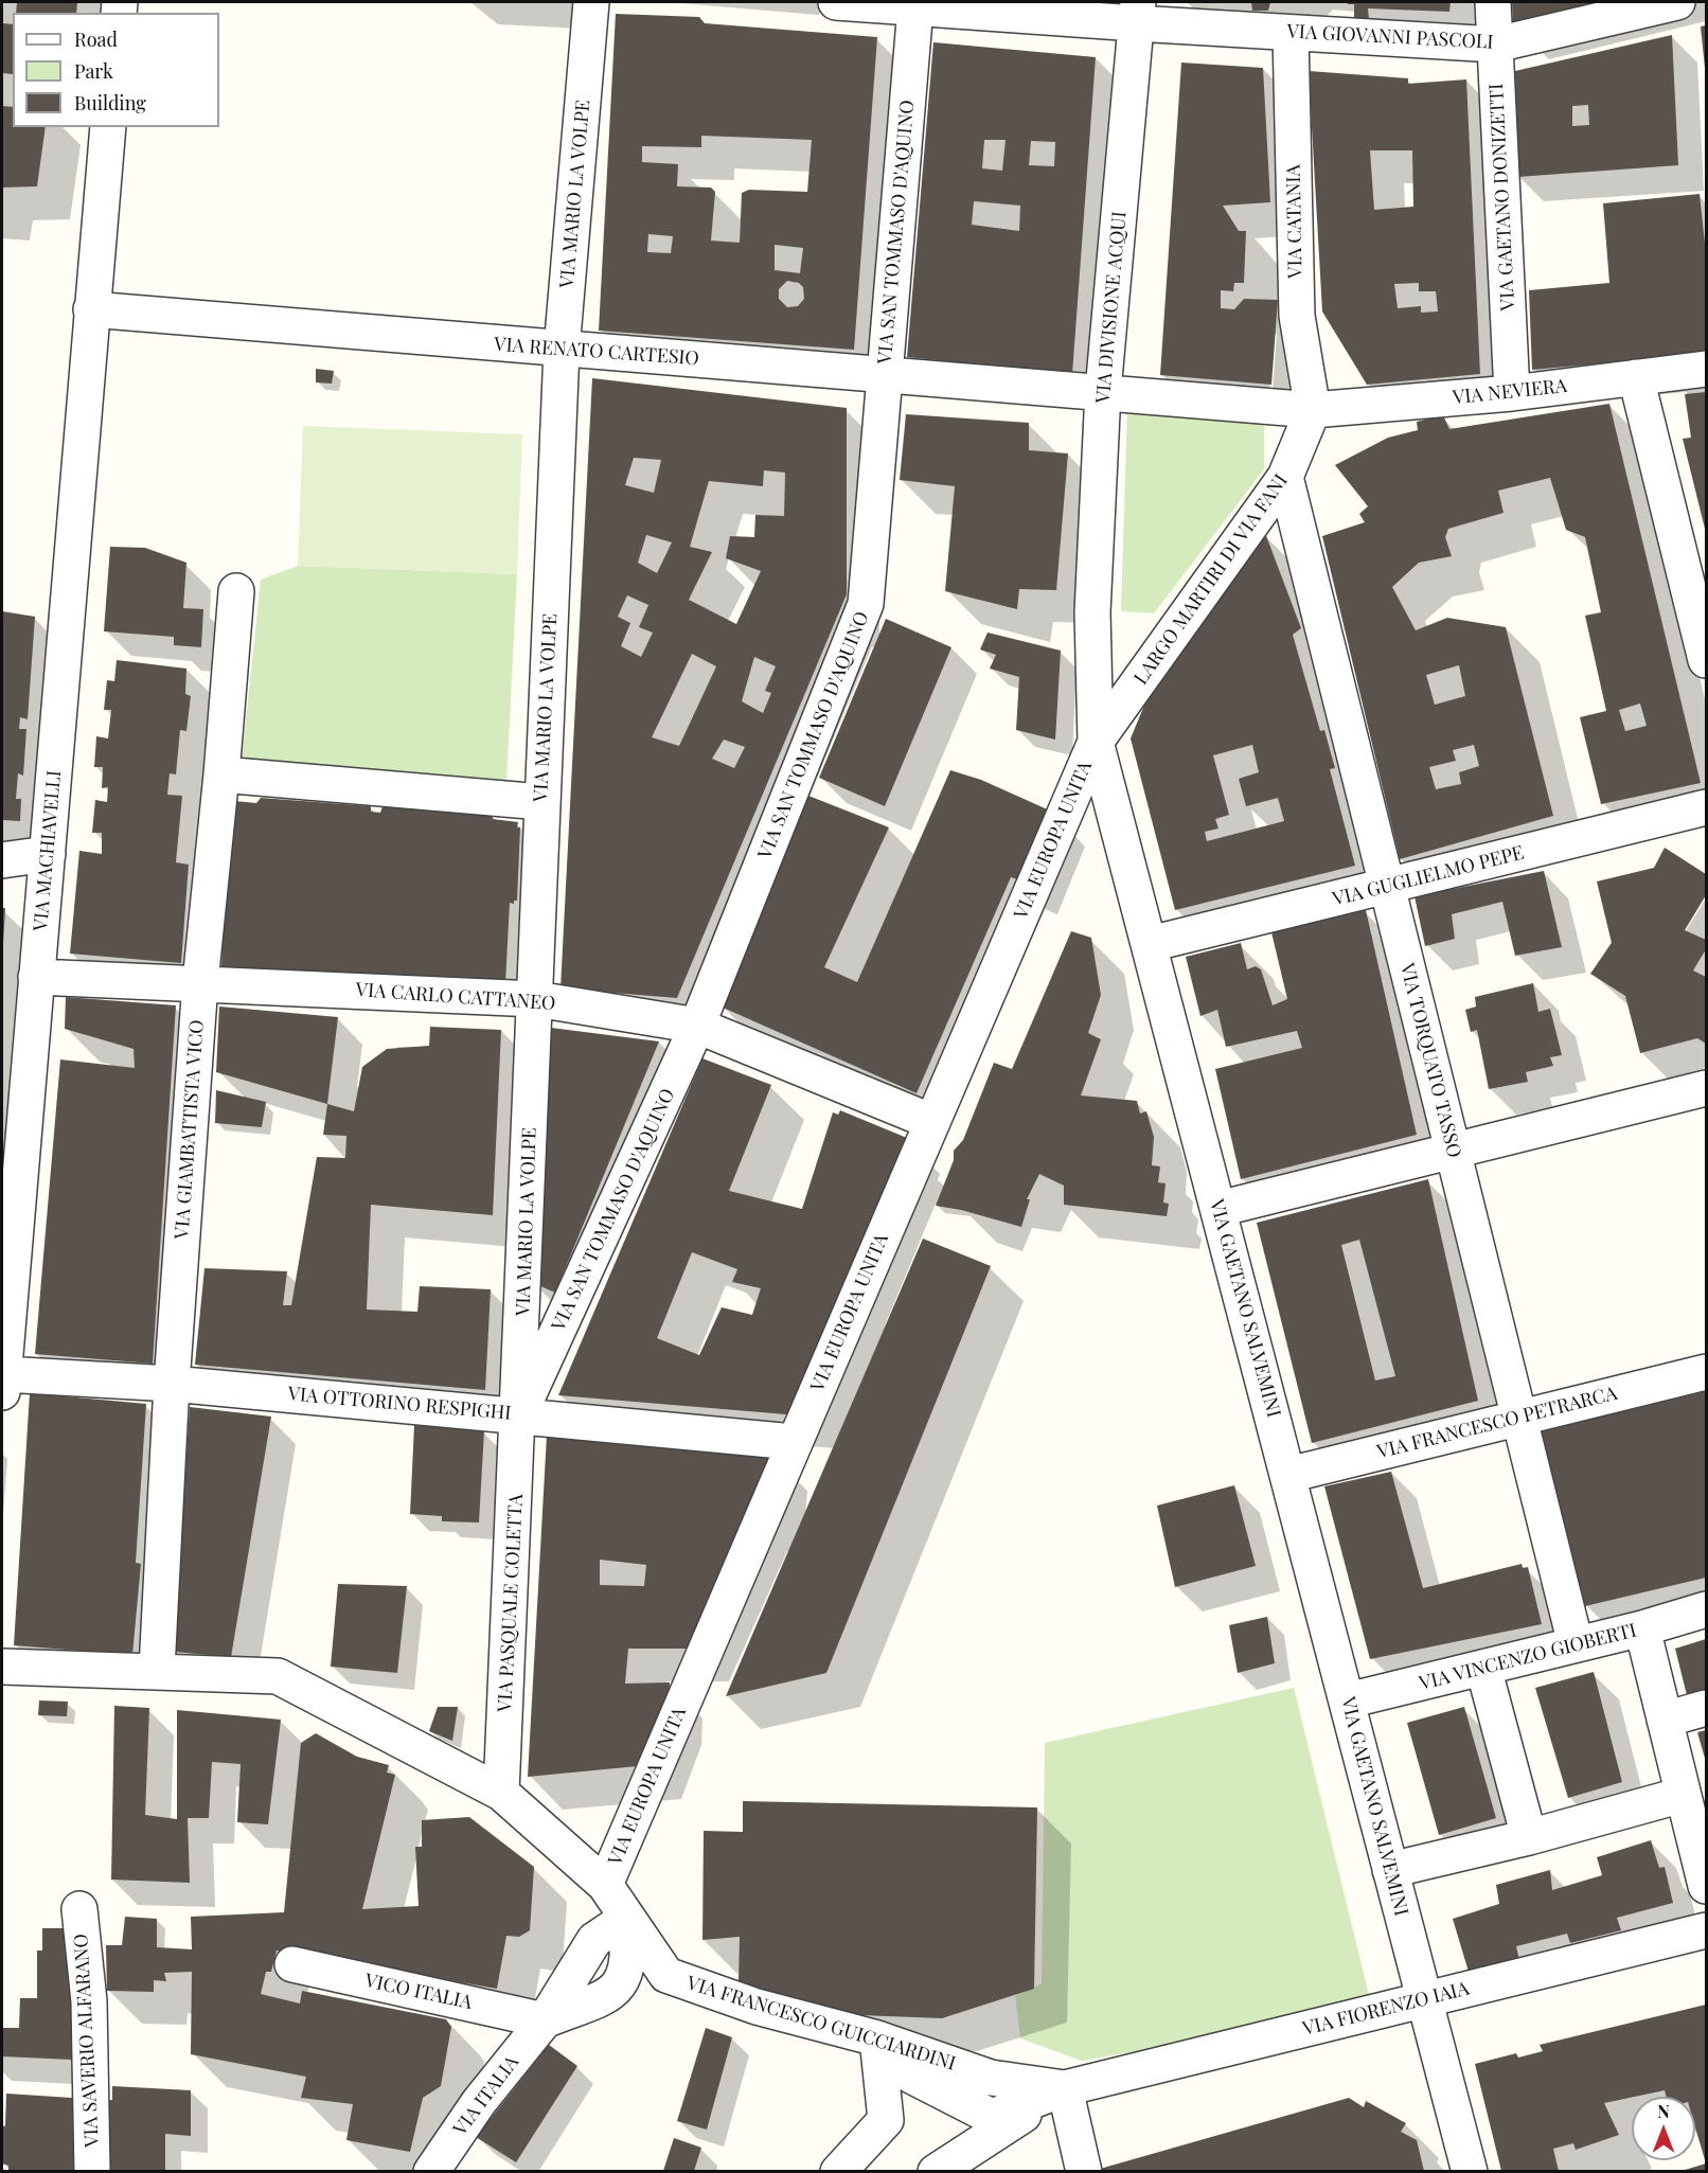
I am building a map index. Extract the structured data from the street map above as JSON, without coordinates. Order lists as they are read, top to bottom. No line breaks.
{"streets":{"street":["VIA GIOVANNI PASCOLI","VIA MARIO LA VOLPE","VIA GAETANO DONIZETTI","VIA CATANIA","VIA SAN TOMMASO D'AQUINO","VIA DIVISIONE ACQUI","VIA RENATO CARTESIO","VIA NEVIERA","LARGO MARTIRI DI VIA FANI","VIA EUROPA UNITA","VIA MACHIAVELLI","VIA GUGLIELMO PEPE","VIA CARLO CATTANEO","VIA TORQUATO TASSO","VIA GIAMBATTISTA VICO","VIA GAETANO SALVEMINI","VIA OTTORINO RESPIGHI","VIA FRANCESCO PETRARCA","VIA PASQUALE COLETTA","VIA VINCENZO GIOBERTI","VICO ITALIA","VIA FIORENZO IAIA","VIA FRANCESCO GUICCIARDINI","VIA SAVERIO ALFARANO","VIA ITALIA"]},"crossings":[["VIA GIOVANNI PASCOLI","VIA GAETANO DONIZETTI"],["VIA GIOVANNI PASCOLI","VIA CATANIA"],["VIA GIOVANNI PASCOLI","VIA SAN TOMMASO D'AQUINO"],["VIA GIOVANNI PASCOLI","VIA DIVISIONE ACQUI"],["VIA MARIO LA VOLPE","VIA SAN TOMMASO D'AQUINO"],["VIA MARIO LA VOLPE","VIA RENATO CARTESIO"],["VIA MARIO LA VOLPE","VIA CARLO CATTANEO"],["VIA MARIO LA VOLPE","VIA OTTORINO RESPIGHI"],["VIA MARIO LA VOLPE","VIA PASQUALE COLETTA"],["VIA GAETANO DONIZETTI","VIA NEVIERA"],["VIA CATANIA","VIA NEVIERA"],["VIA CATANIA","LARGO MARTIRI DI VIA FANI"],["VIA SAN TOMMASO D'AQUINO","VIA RENATO CARTESIO"],["VIA SAN TOMMASO D'AQUINO","VIA CARLO CATTANEO"],["VIA SAN TOMMASO D'AQUINO","VIA OTTORINO RESPIGHI"],["VIA SAN TOMMASO D'AQUINO","VIA PASQUALE COLETTA"],["VIA DIVISIONE ACQUI","VIA RENATO CARTESIO"],["VIA DIVISIONE ACQUI","VIA NEVIERA"],["VIA DIVISIONE ACQUI","VIA GAETANO SALVEMINI"],["VIA RENATO CARTESIO","VIA NEVIERA"],["VIA RENATO CARTESIO","VIA MACHIAVELLI"],["VIA NEVIERA","LARGO MARTIRI DI VIA FANI"],["LARGO MARTIRI DI VIA FANI","VIA EUROPA UNITA"],["LARGO MARTIRI DI VIA FANI","VIA TORQUATO TASSO"],["LARGO MARTIRI DI VIA FANI","VIA GAETANO SALVEMINI"],["VIA EUROPA UNITA","VIA CARLO CATTANEO"],["VIA EUROPA UNITA","VIA GAETANO SALVEMINI"],["VIA EUROPA UNITA","VIA OTTORINO RESPIGHI"],["VIA EUROPA UNITA","VIA FRANCESCO GUICCIARDINI"],["VIA MACHIAVELLI","VIA CARLO CATTANEO"],["VIA MACHIAVELLI","VIA OTTORINO RESPIGHI"],["VIA GUGLIELMO PEPE","VIA TORQUATO TASSO"],["VIA GUGLIELMO PEPE","VIA GAETANO SALVEMINI"],["VIA CARLO CATTANEO","VIA GIAMBATTISTA VICO"],["VIA TORQUATO TASSO","VIA FRANCESCO PETRARCA"],["VIA TORQUATO TASSO","VIA VINCENZO GIOBERTI"],["VIA GIAMBATTISTA VICO","VIA OTTORINO RESPIGHI"],["VIA GIAMBATTISTA VICO","VIA FRANCESCO GUICCIARDINI"],["VIA GAETANO SALVEMINI","VIA FRANCESCO PETRARCA"],["VIA GAETANO SALVEMINI","VIA VINCENZO GIOBERTI"],["VIA GAETANO SALVEMINI","VIA FIORENZO IAIA"],["VIA OTTORINO RESPIGHI","VIA PASQUALE COLETTA"],["VIA PASQUALE COLETTA","VIA FRANCESCO GUICCIARDINI"],["VICO ITALIA","VIA ITALIA"],["VIA FIORENZO IAIA","VIA FRANCESCO GUICCIARDINI"],["VIA FRANCESCO GUICCIARDINI","VIA ITALIA"]],"legend":["Road","Park","Building"],"north":"top"}
